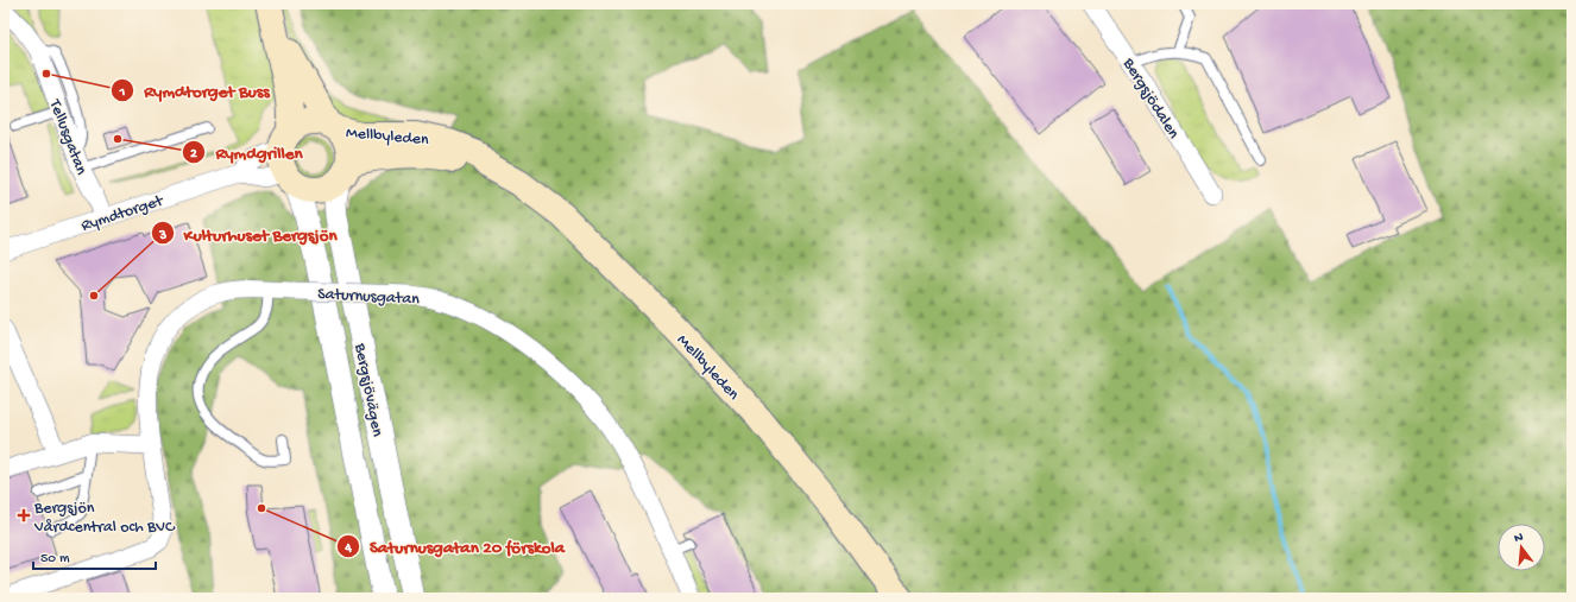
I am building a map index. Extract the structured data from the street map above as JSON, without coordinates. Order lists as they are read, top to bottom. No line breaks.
{"streets":{"main road":["Mellbyleden","Bergsjövägen"],"street":["Bergsjödalen","Tellusgatan","Rymdtorget","Saturnusgatan"]},"crossings":[["Mellbyleden","Rymdtorget"],["Mellbyleden","Bergsjövägen"],["Tellusgatan","Rymdtorget"],["Rymdtorget","Bergsjövägen"]],"places":{"other":["Rymdtorget Buss","Rymdgrillen","Kulturhuset Bergsjön","Saturnusgatan 20 förskola"],"health":["Bergsjön Vårdcentral och BVC"]},"scale_bar":"50 m","north":"top"}
